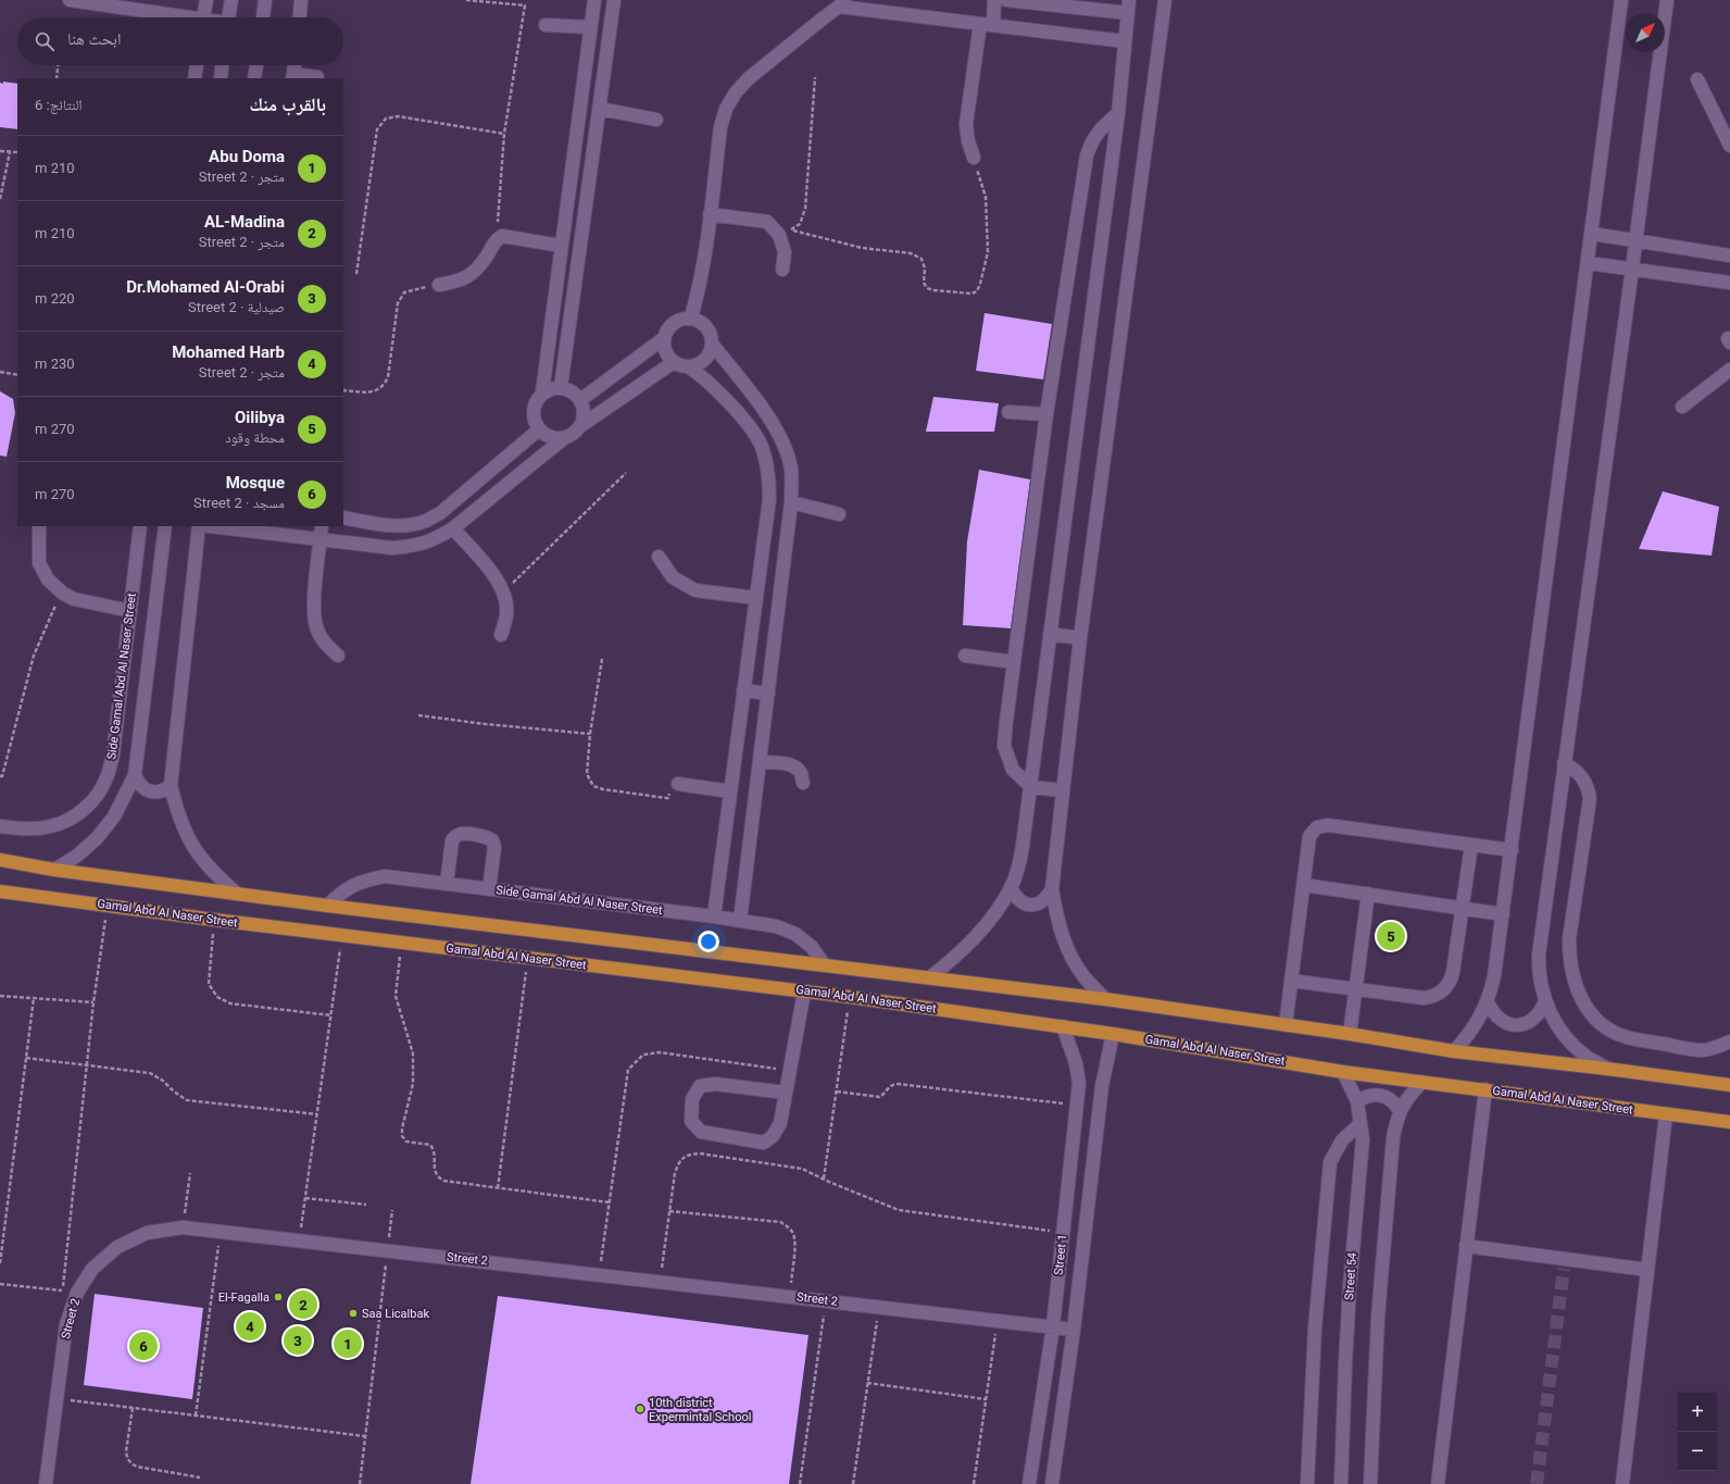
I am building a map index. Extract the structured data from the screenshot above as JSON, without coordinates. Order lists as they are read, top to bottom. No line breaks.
{"streets":{"main road":["Gamal Abd Al Naser Street"],"street":["Side Gamal Abd Al Naser Street","Street 1","Street 2","Street 54"]},"crossings":[["Gamal Abd Al Naser Street","Street 1"],["Gamal Abd Al Naser Street","Street 54"],["Street 1","Street 2"]],"places":["El-Fagalla","Saa Licalbak","10th district Expermintal School"],"north":"top right","page":{"search":"ابحث هنا","heading":["بالقرب منك","النتائج: 6"],"list":[{"mark":"1","name":"Abu Doma","note":"متجر · Street 2","value":"210 m"},{"mark":"2","name":"AL-Madina","note":"متجر · Street 2","value":"210 m"},{"mark":"3","name":"Dr.Mohamed Al-Orabi","note":"صيدلية · Street 2","value":"220 m"},{"mark":"4","name":"Mohamed Harb","note":"متجر · Street 2","value":"230 m"},{"mark":"5","name":"Oilibya","note":"محطة وقود","value":"270 m"},{"mark":"6","name":"Mosque","note":"مسجد · Street 2","value":"270 m"}],"pins":["5","2","4","3","1","6"],"map_buttons":["+","−"]}}
